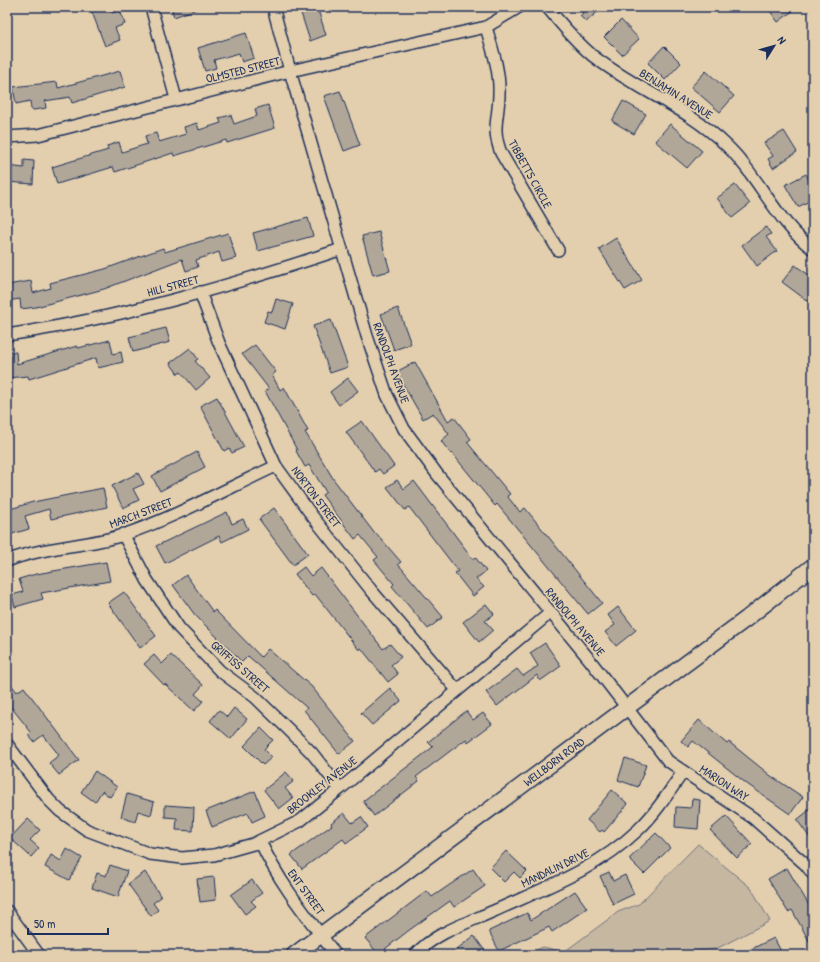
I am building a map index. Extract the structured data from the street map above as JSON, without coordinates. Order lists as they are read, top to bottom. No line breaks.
{"streets":{"street":["OLMSTED STREET","BENJAMIN AVENUE","TIBBETTS CIRCLE","HILL STREET","RANDOLPH AVENUE","NORTON STREET","MARCH STREET","GRIFFISS STREET","WELLBORN ROAD","MARION WAY","BROOKLEY AVENUE","MANDALIN DRIVE","ENT STREET"]},"crossings":[["OLMSTED STREET","TIBBETTS CIRCLE"],["OLMSTED STREET","RANDOLPH AVENUE"],["HILL STREET","RANDOLPH AVENUE"],["HILL STREET","NORTON STREET"],["RANDOLPH AVENUE","WELLBORN ROAD"],["RANDOLPH AVENUE","MARION WAY"],["RANDOLPH AVENUE","BROOKLEY AVENUE"],["NORTON STREET","MARCH STREET"],["NORTON STREET","BROOKLEY AVENUE"],["MARCH STREET","GRIFFISS STREET"],["GRIFFISS STREET","BROOKLEY AVENUE"],["WELLBORN ROAD","MARION WAY"],["WELLBORN ROAD","ENT STREET"],["MARION WAY","MANDALIN DRIVE"],["BROOKLEY AVENUE","ENT STREET"]],"scale_bar":"50 m","north":"top right"}
